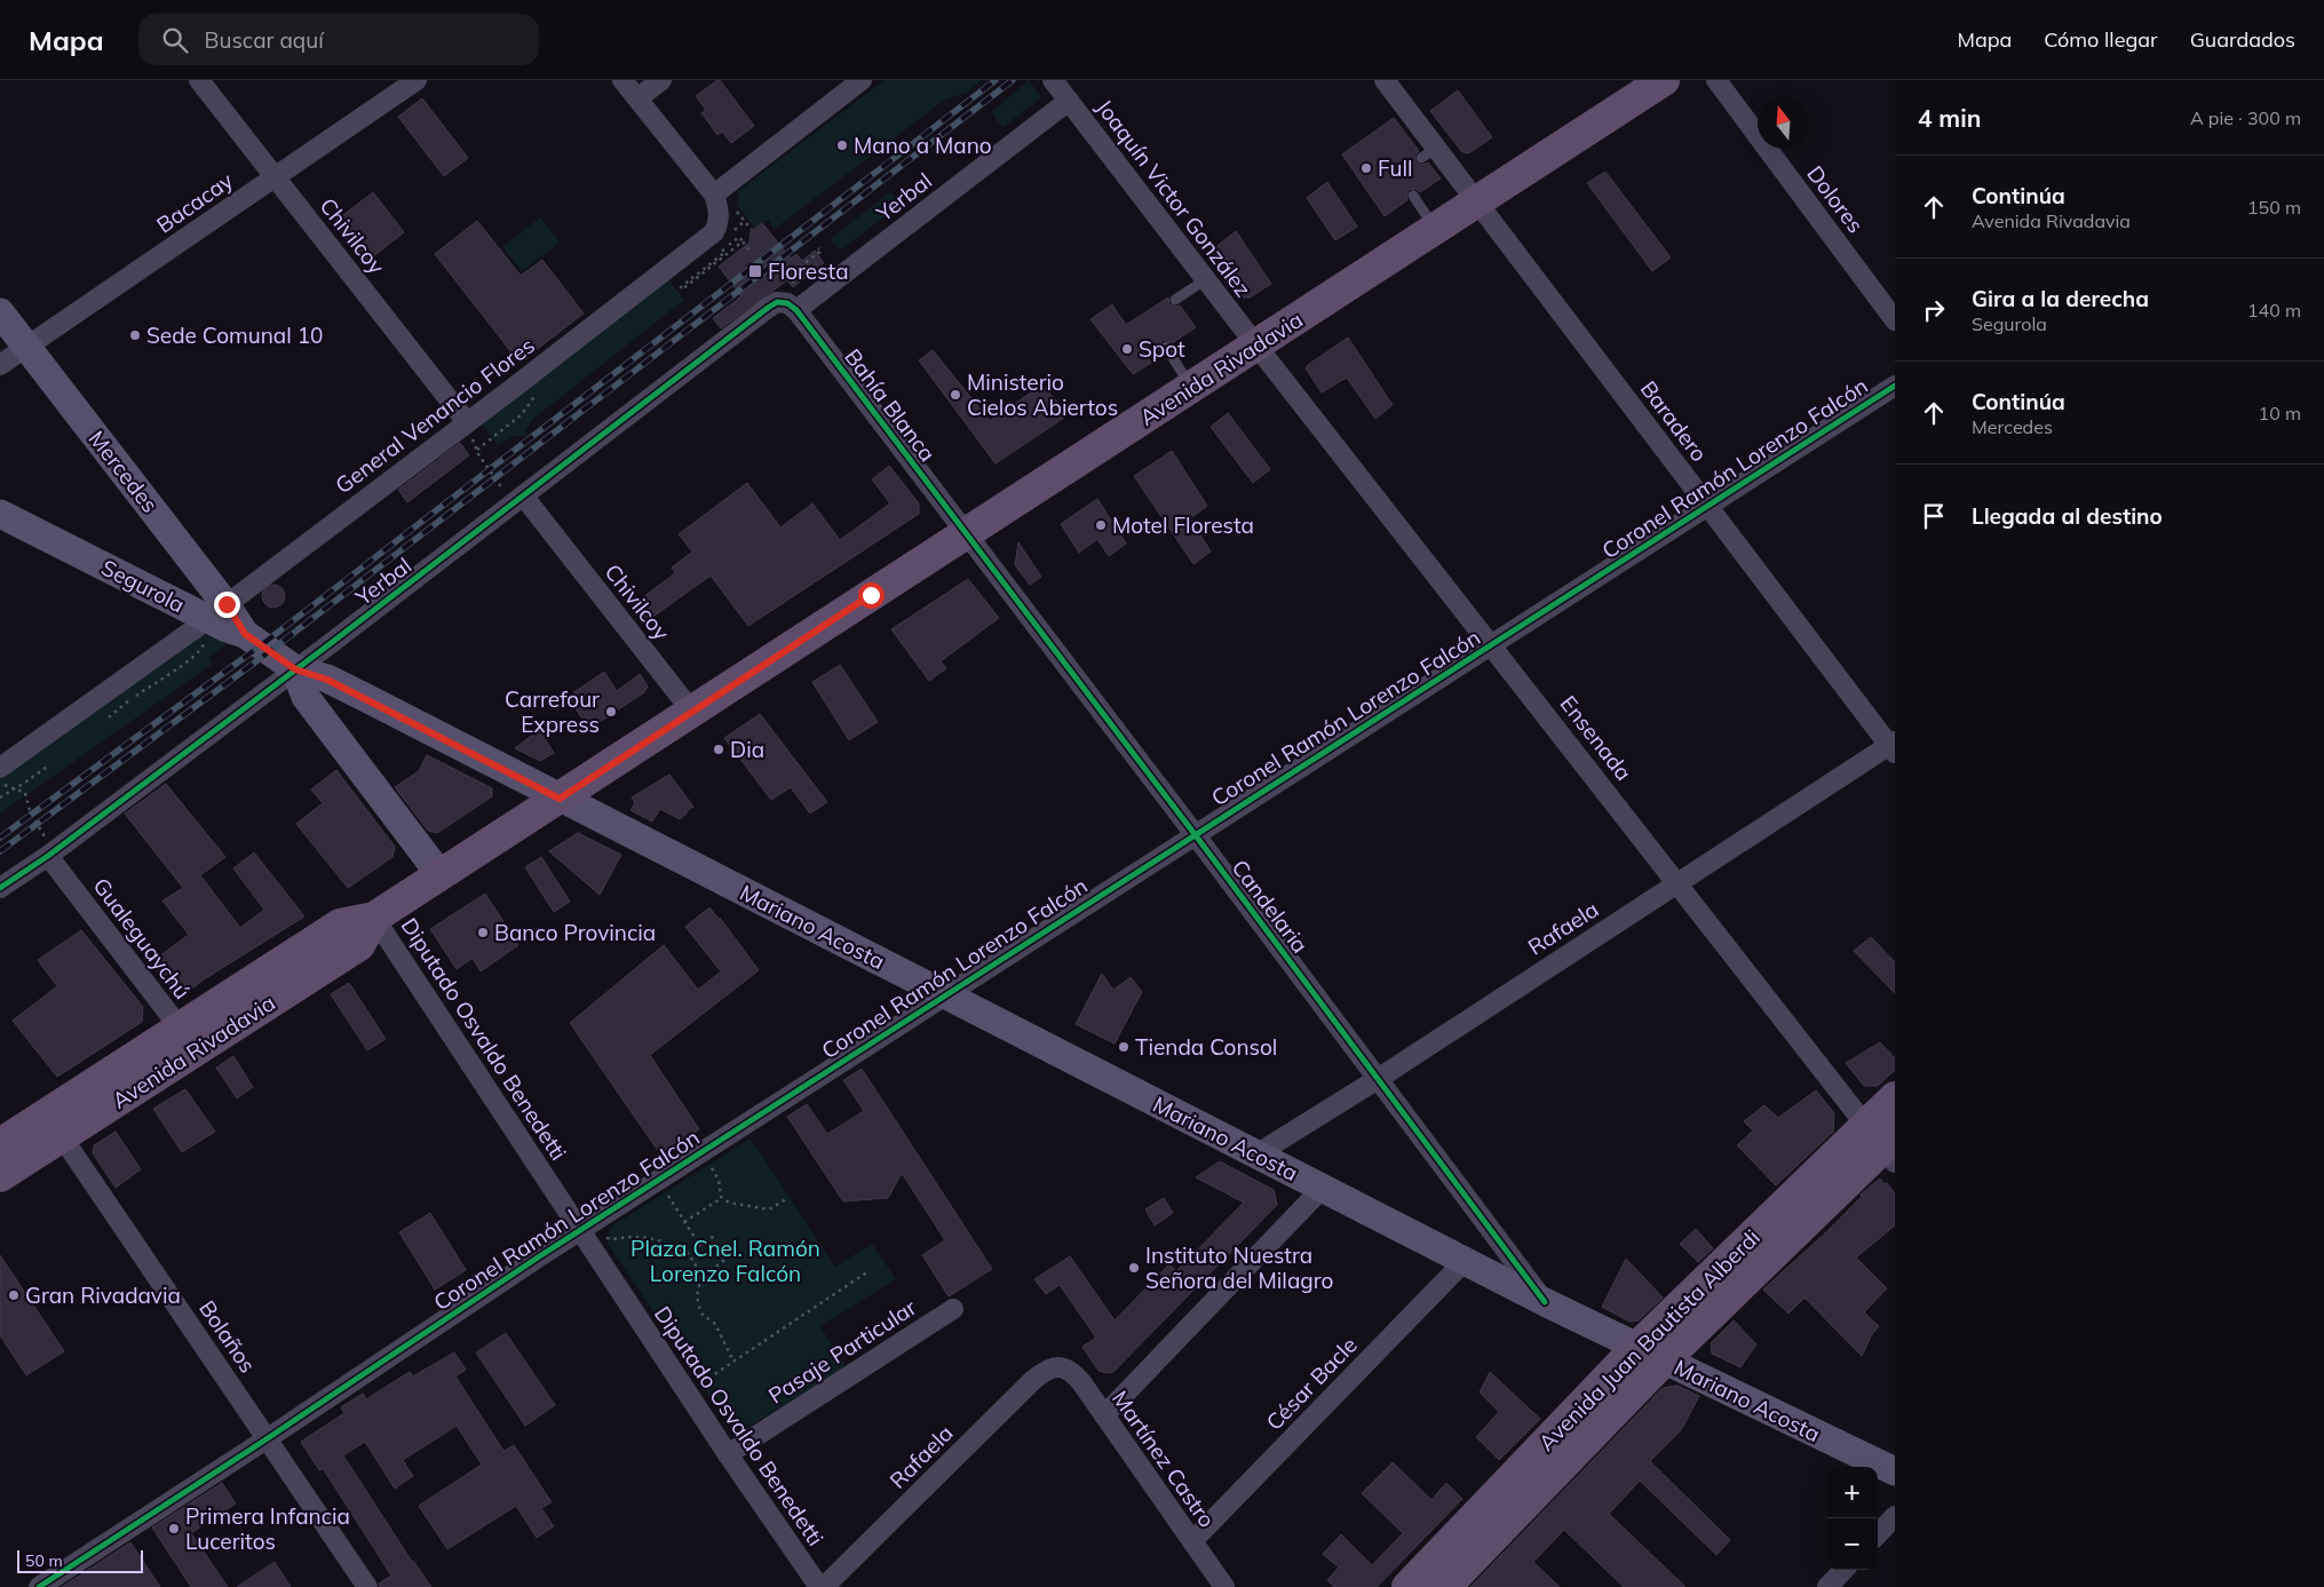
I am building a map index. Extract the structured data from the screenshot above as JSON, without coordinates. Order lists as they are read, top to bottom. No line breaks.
{"streets":{"main road":["Avenida Rivadavia","Avenida Juan Bautista Alberdi"],"street":["Yerbal","Joaquín Victor González","Dolores","Bacacay","Chivilcoy","Bahía Blanca","General Venancio Flores","Baradero","Coronel Ramón Lorenzo Falcón","Mercedes","Segurola","Ensenada","Candelaria","Mariano Acosta","Rafaela","Gualeguaychú","Diputado Osvaldo Benedetti","Bolaños","Pasaje Particular","César Bacle","Martínez Castro"]},"crossings":[["Yerbal","Joaquín Victor González"],["Yerbal","Chivilcoy"],["Yerbal","Bahía Blanca"],["Yerbal","Mercedes"],["Yerbal","Gualeguaychú"],["Joaquín Victor González","Avenida Rivadavia"],["Joaquín Victor González","Ensenada"],["Bacacay","Chivilcoy"],["Bacacay","Mercedes"],["Chivilcoy","Avenida Rivadavia"],["Chivilcoy","General Venancio Flores"],["Avenida Rivadavia","Bahía Blanca"],["Avenida Rivadavia","Baradero"],["Avenida Rivadavia","Ensenada"],["Avenida Rivadavia","Candelaria"],["Avenida Rivadavia","Mariano Acosta"],["Avenida Rivadavia","Gualeguaychú"],["Avenida Rivadavia","Diputado Osvaldo Benedetti"],["Avenida Rivadavia","Bolaños"],["Bahía Blanca","Candelaria"],["General Venancio Flores","Mercedes"],["General Venancio Flores","Segurola"],["Baradero","Coronel Ramón Lorenzo Falcón"],["Baradero","Rafaela"],["Coronel Ramón Lorenzo Falcón","Ensenada"],["Coronel Ramón Lorenzo Falcón","Candelaria"],["Coronel Ramón Lorenzo Falcón","Mariano Acosta"],["Coronel Ramón Lorenzo Falcón","Diputado Osvaldo Benedetti"],["Coronel Ramón Lorenzo Falcón","Bolaños"],["Mercedes","Segurola"],["Ensenada","Rafaela"],["Ensenada","Avenida Juan Bautista Alberdi"],["Candelaria","Mariano Acosta"],["Candelaria","Rafaela"],["Mariano Acosta","Rafaela"],["Mariano Acosta","Avenida Juan Bautista Alberdi"],["Mariano Acosta","César Bacle"],["Rafaela","Diputado Osvaldo Benedetti"],["Rafaela","Martínez Castro"],["Diputado Osvaldo Benedetti","Pasaje Particular"],["César Bacle","Martínez Castro"]],"parks":["Plaza Cnel. Ramón Lorenzo Falcón"],"places":{"other":["Mano a Mano","Full","Sede Comunal 10","Spot","Ministerio Cielos Abiertos","Motel Floresta","Carrefour Express","Dia","Banco Provincia","Tienda Consol","Instituto Nuestra Señora del Milagro","Gran Rivadavia","Primera Infancia Luceritos"],"transit":["Floresta"]},"scale_bar":"50 m","north":"top","page":{"header":"Mapa","search":"Buscar aquí","nav":["Mapa","Cómo llegar","Guardados"],"heading":["4 min","A pie · 300 m"],"list":[["Continúa","Avenida Rivadavia","150 m"],["Gira a la derecha","Segurola","140 m"],["Continúa","Mercedes","10 m"],"Llegada al destino"],"map_buttons":["+","−"],"scale":"50 m"}}
